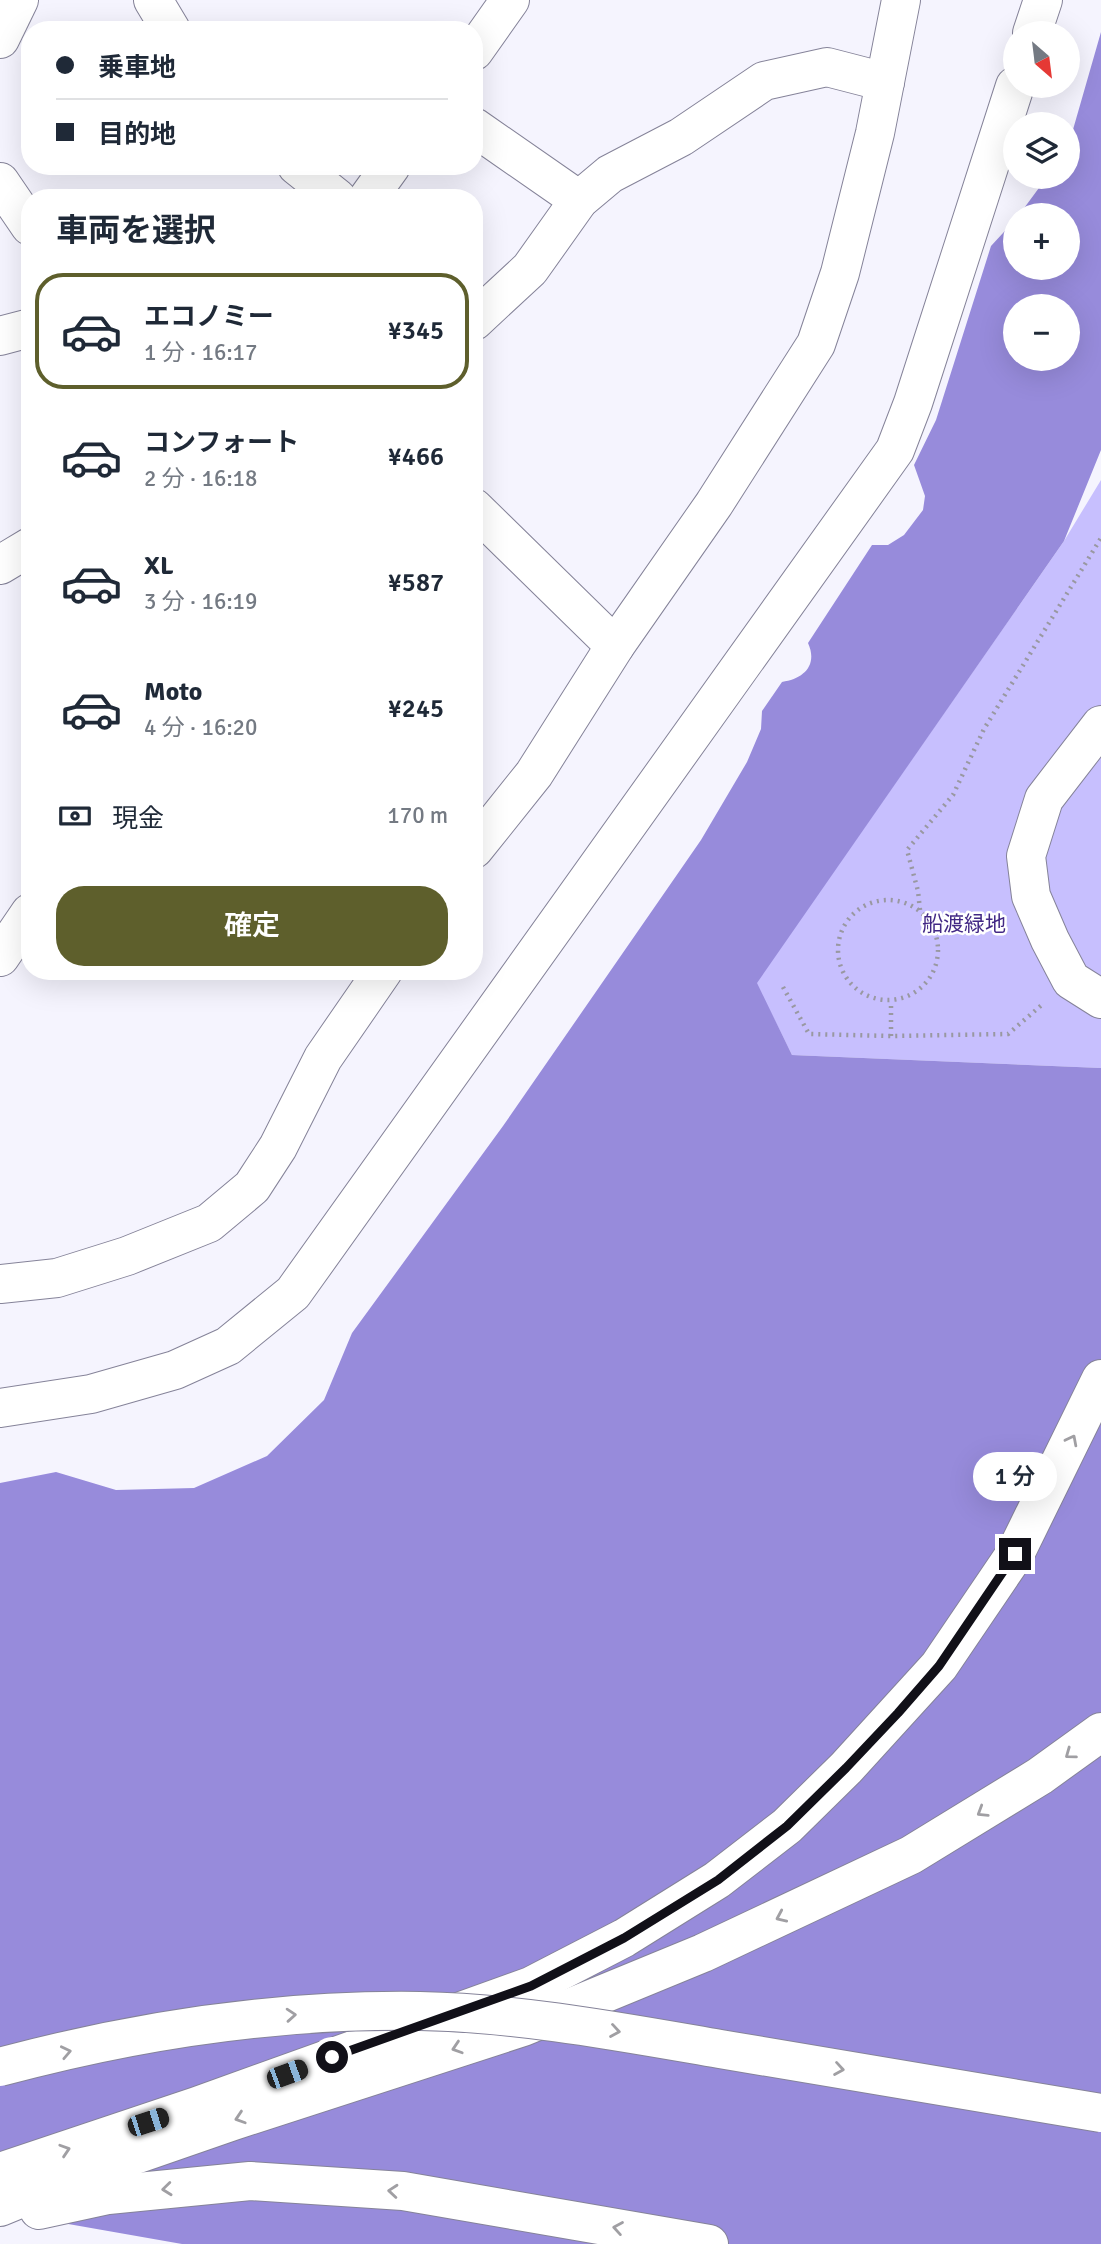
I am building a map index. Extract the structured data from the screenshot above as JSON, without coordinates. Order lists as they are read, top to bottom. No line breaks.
{"parks":["船渡緑地"],"north":"bottom right","page":{"map_buttons":["+","−"],"banner":["乗車地","目的地"],"heading":"車両を選択","list":[{"name":"エコノミー","note":"1 分 · 16:17","value":"¥345"},{"name":"コンフォート","note":"2 分 · 16:18","value":"¥466"},{"name":"XL","note":"3 分 · 16:19","value":"¥587"},{"name":"Moto","note":"4 分 · 16:20","value":"¥245"}],"pay":["現金","170 m"],"buttons":"確定","bubble":"1 分"}}
